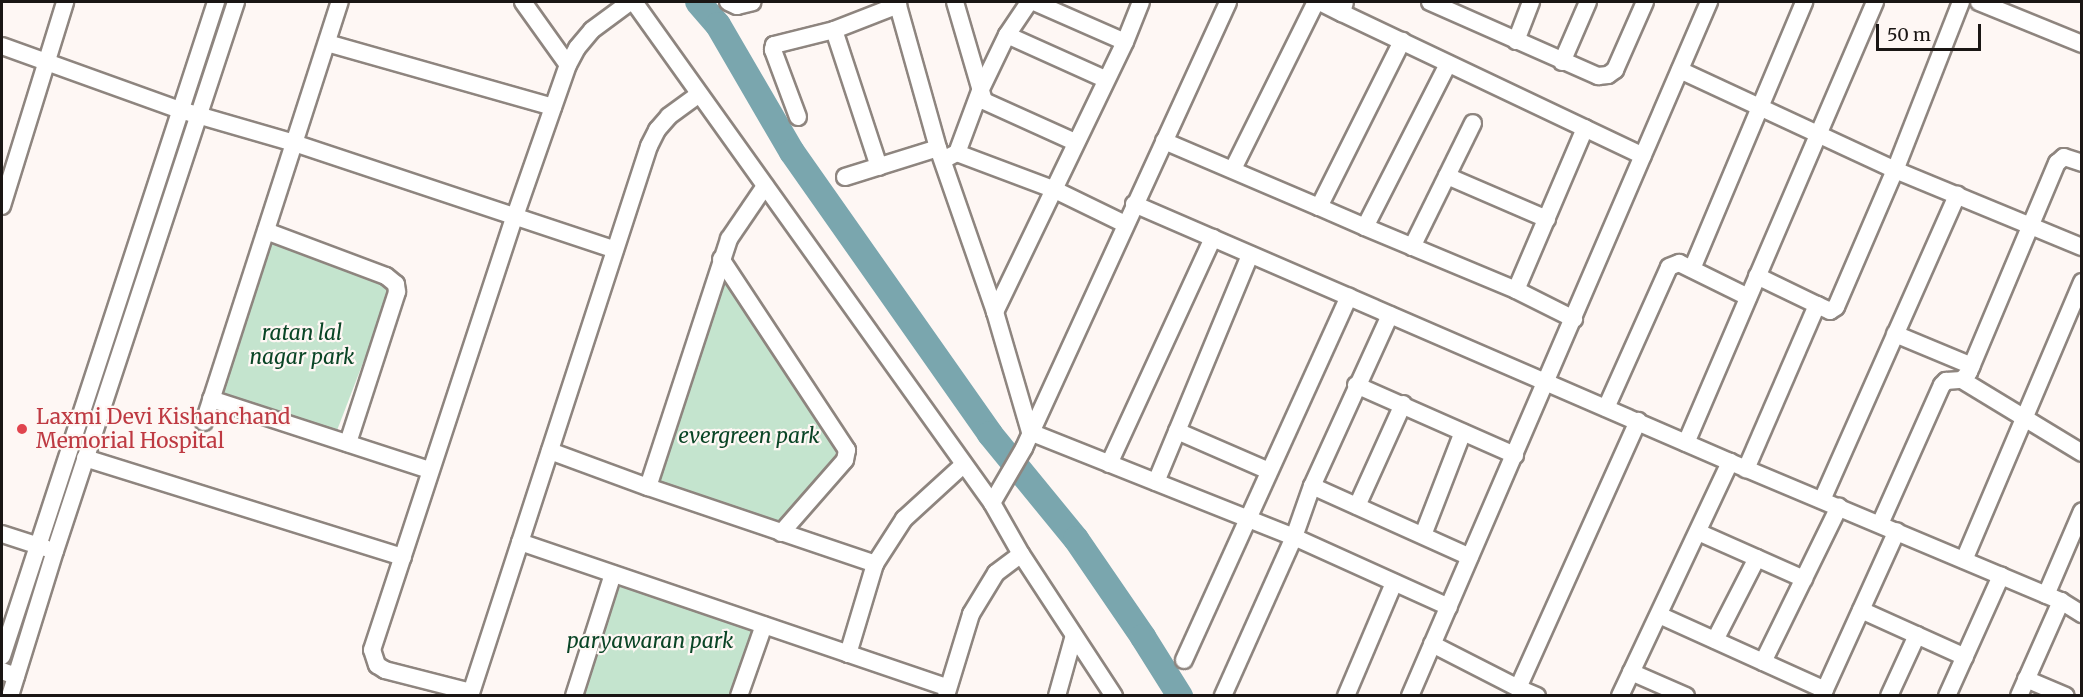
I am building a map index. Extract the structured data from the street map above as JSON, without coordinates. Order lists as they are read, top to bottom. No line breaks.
{"parks":["ratan lal nagar park","evergreen park","paryawaran park"],"places":["Laxmi Devi Kishanchand Memorial Hospital"],"scale_bar":"50 m"}
